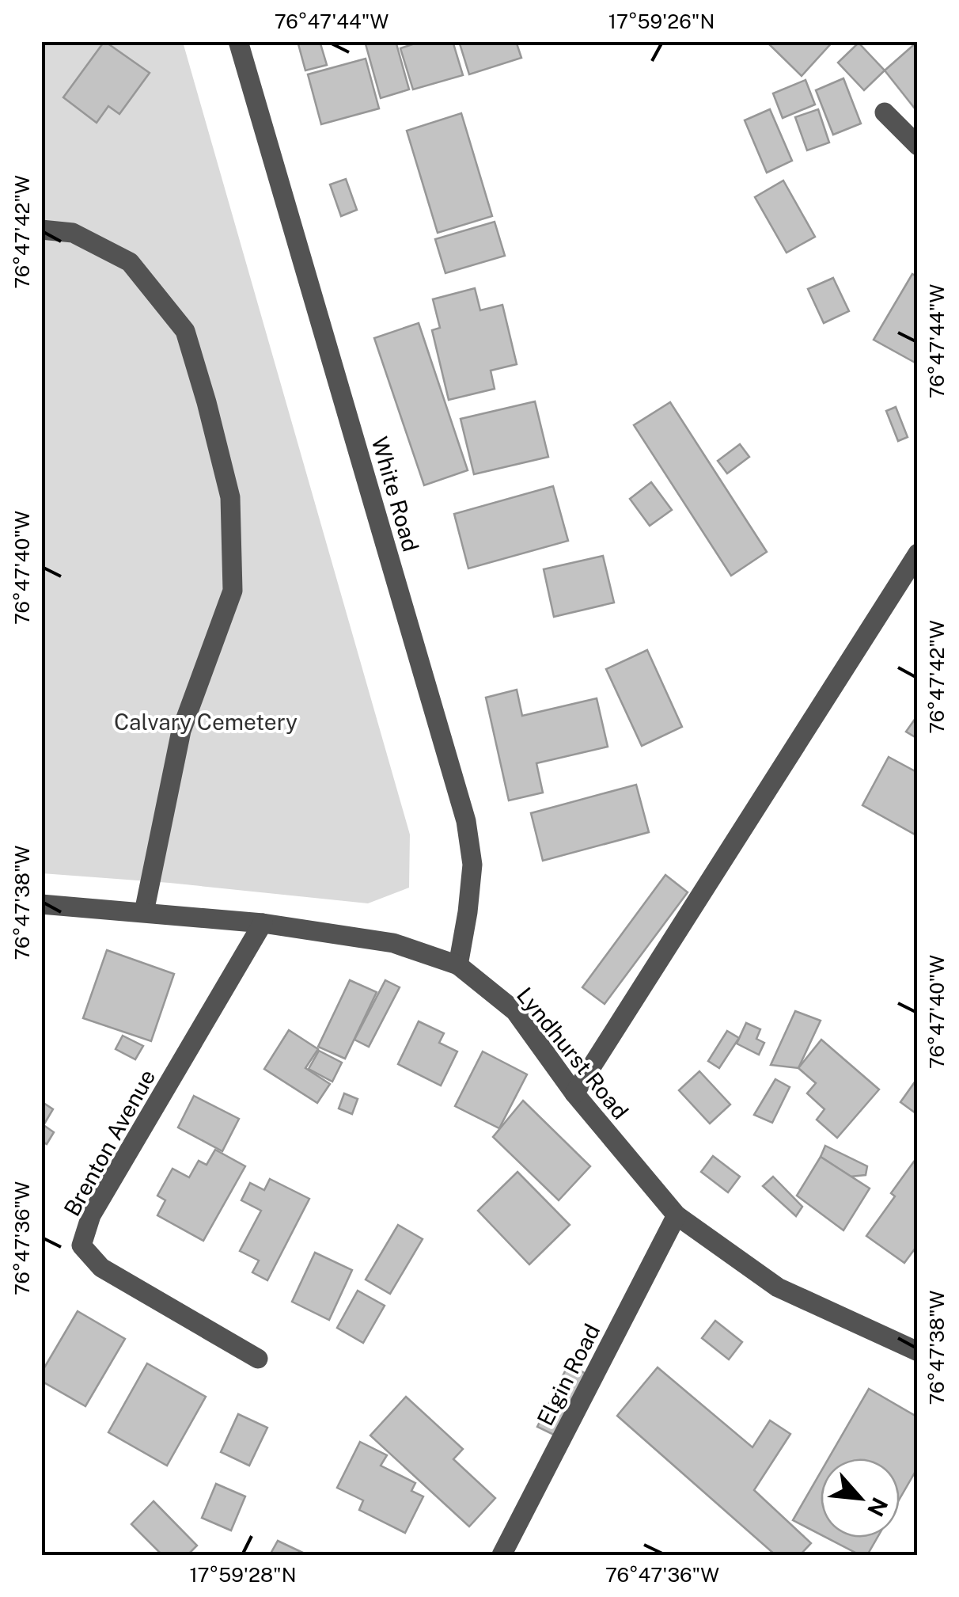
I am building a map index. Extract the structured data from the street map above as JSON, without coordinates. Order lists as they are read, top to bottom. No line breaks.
{"streets":{"street":["White Road","Lyndhurst Road","Brenton Avenue","Elgin Road"]},"crossings":[["White Road","Lyndhurst Road"],["Lyndhurst Road","Brenton Avenue"],["Lyndhurst Road","Elgin Road"]],"parks":["Calvary Cemetery"],"north":"bottom right","coordinates":["76°47'44\"W","17°59'26\"N","76°47'42\"W","76°47'40\"W","76°47'38\"W","76°47'36\"W","17°59'28\"N"]}
